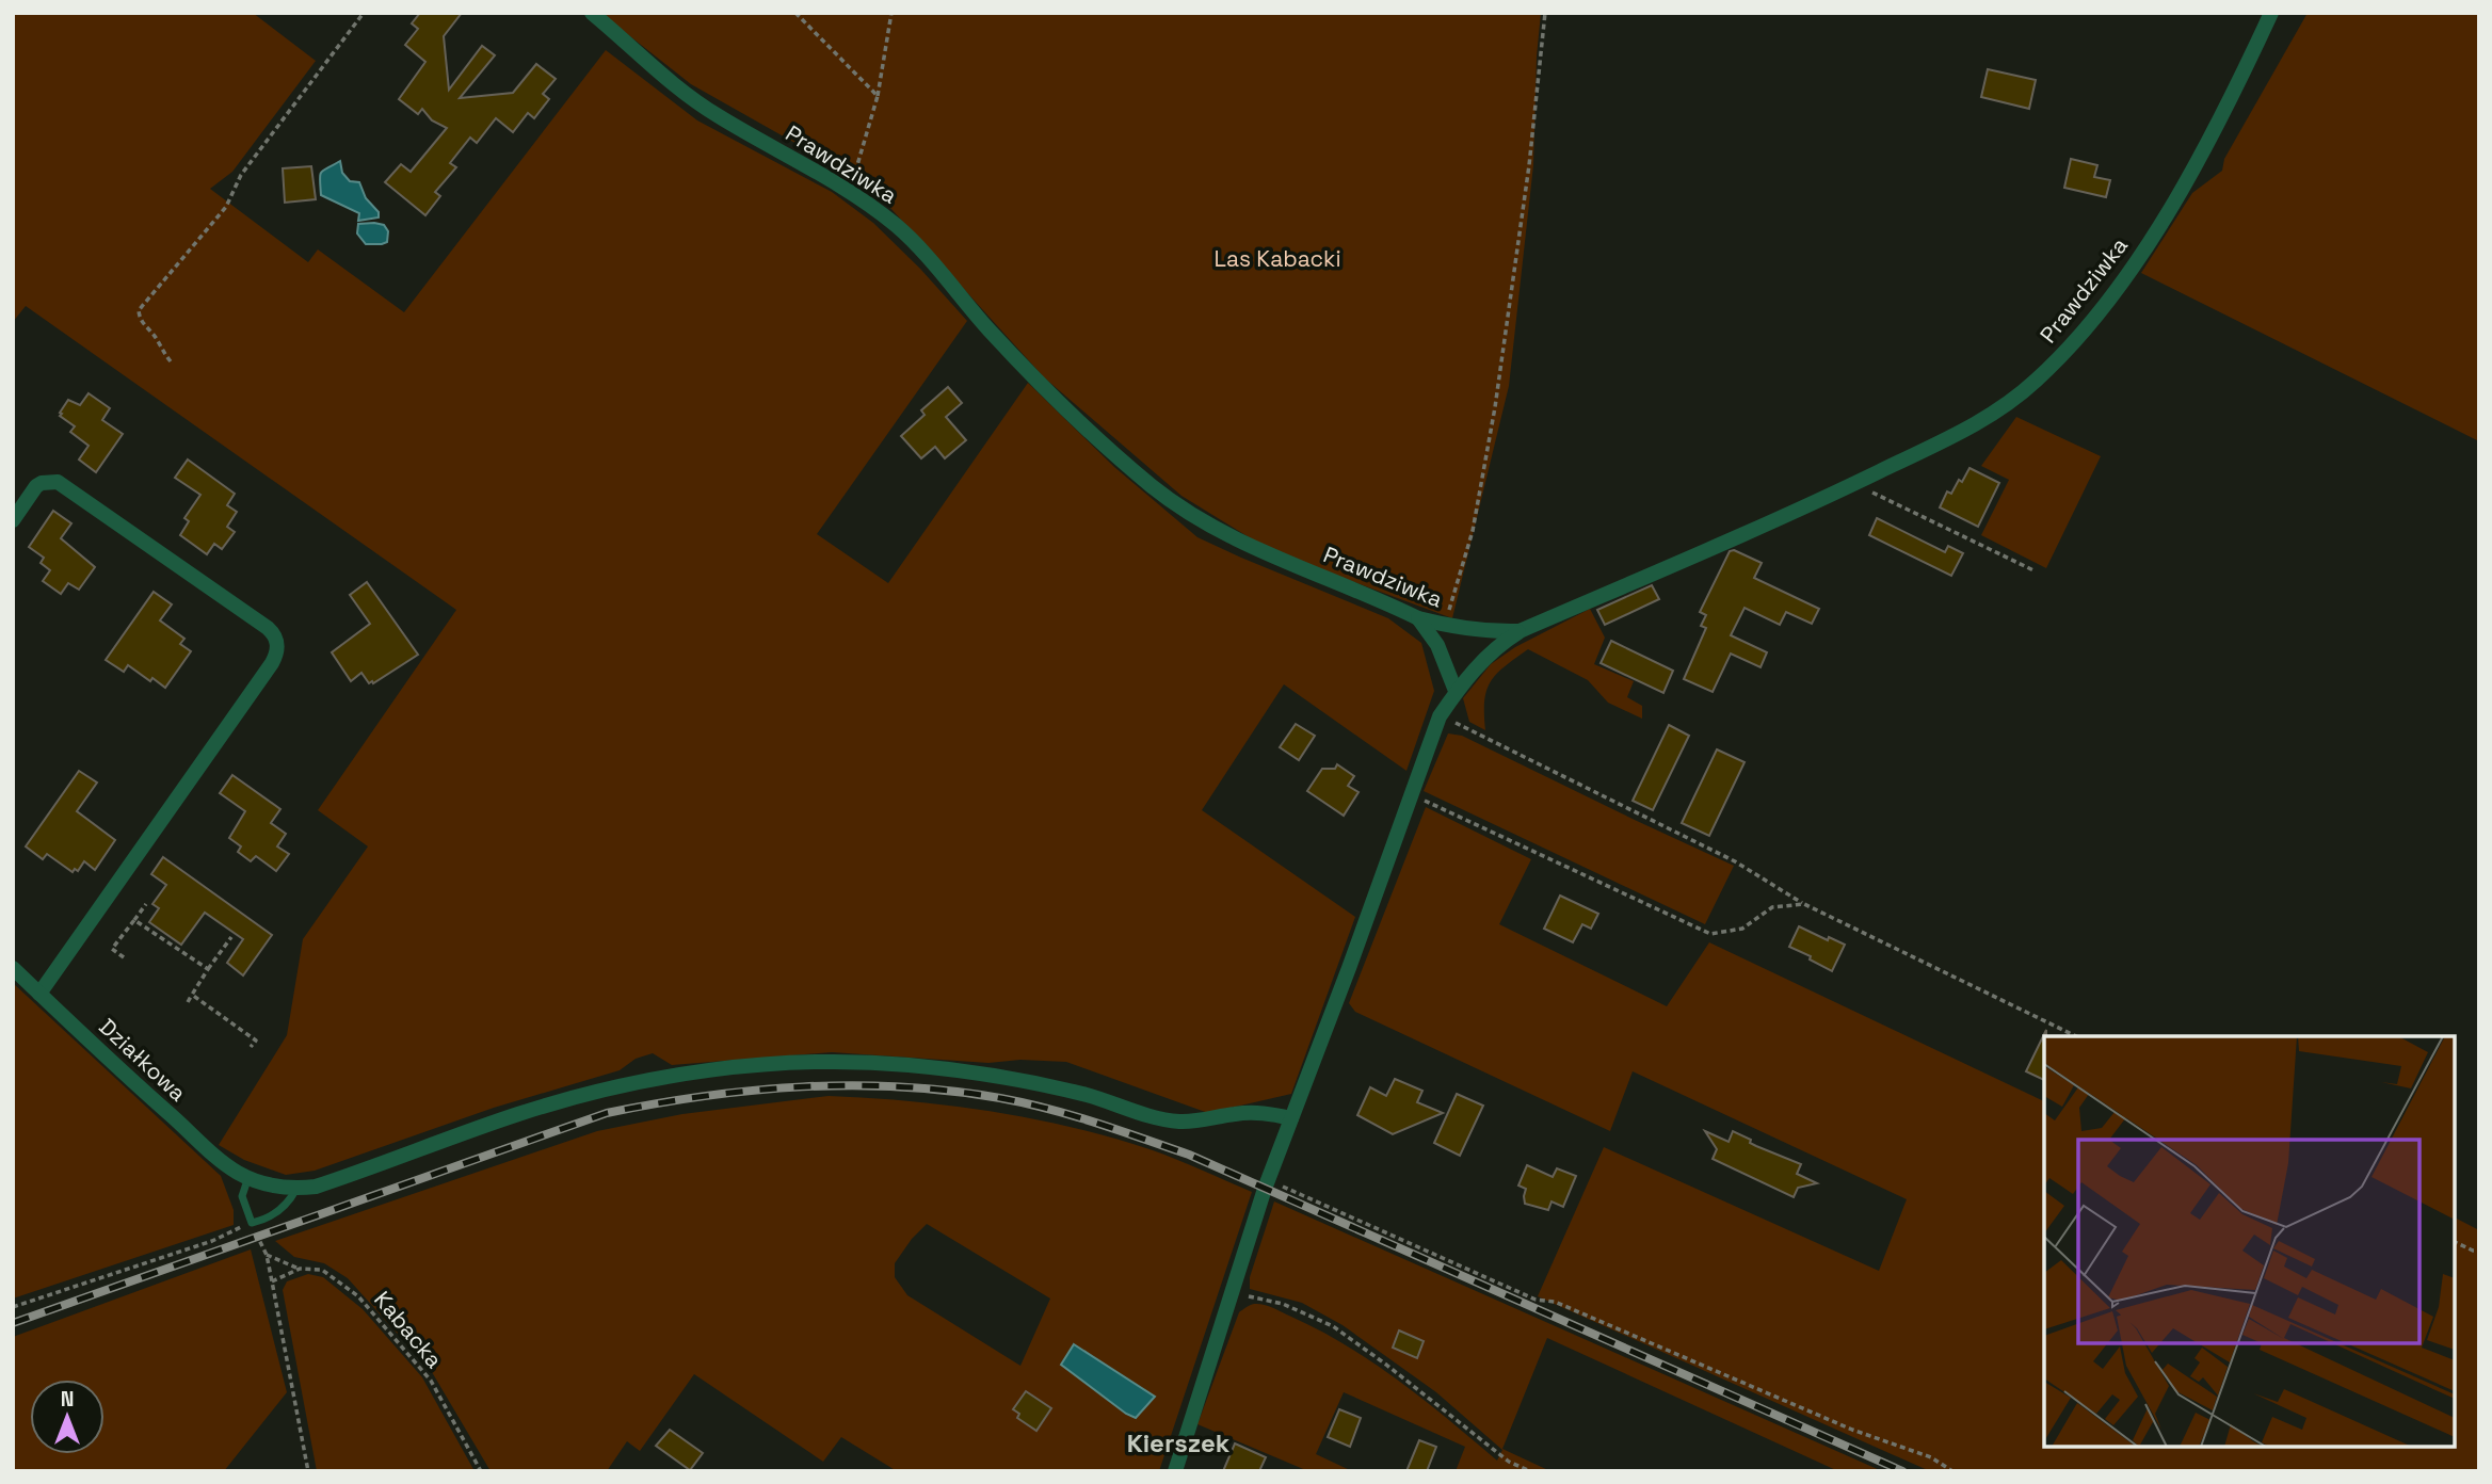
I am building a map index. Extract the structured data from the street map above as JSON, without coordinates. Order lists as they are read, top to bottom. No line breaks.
{"streets":{"street":["Prawdziwka","Działkowa"],"path":["Kabacka"]},"districts":["Kierszek"],"parks":["Las Kabacki"],"north":"top"}
